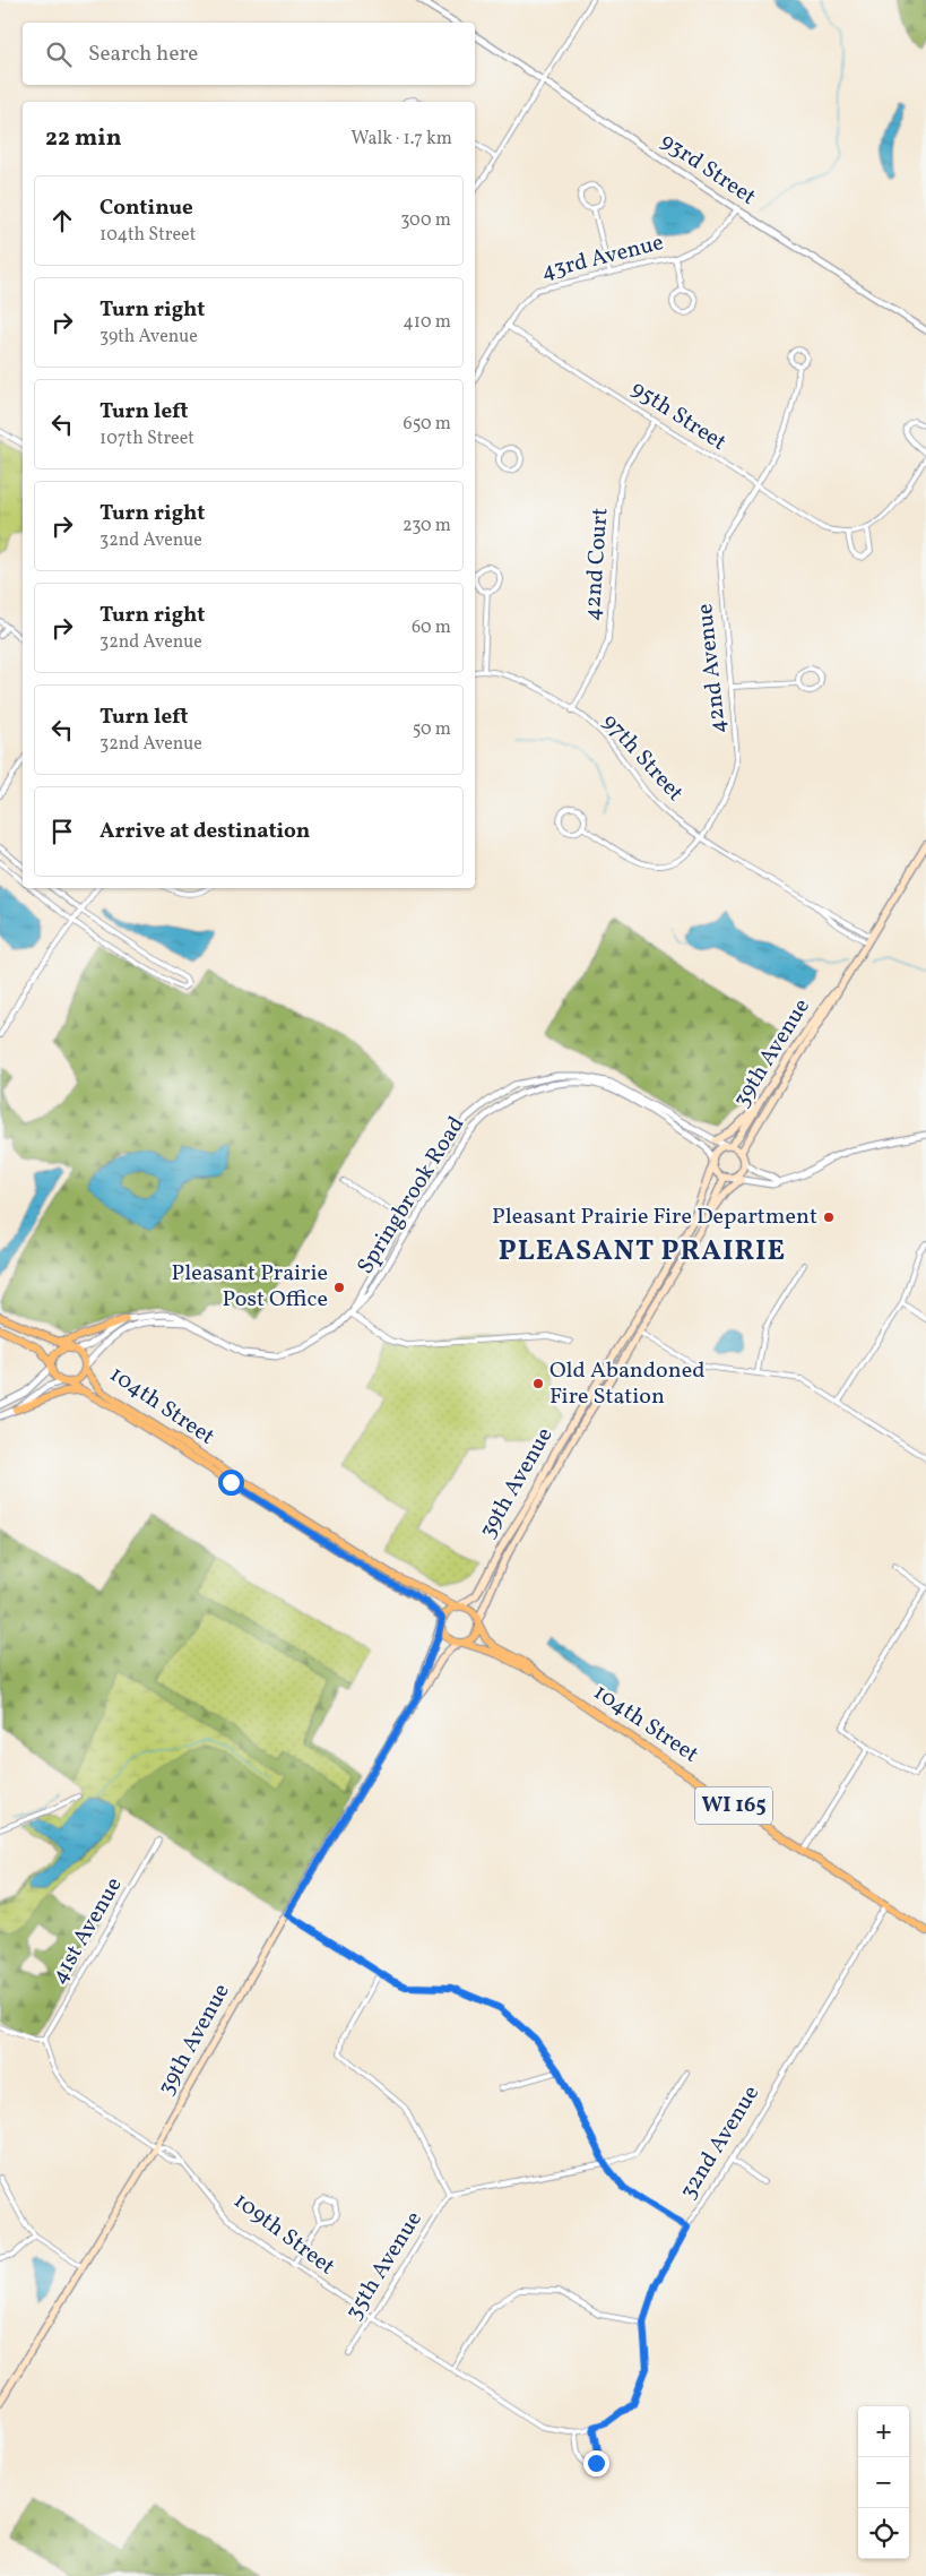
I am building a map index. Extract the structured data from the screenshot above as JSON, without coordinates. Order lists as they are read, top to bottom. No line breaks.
{"streets":{"main road":["39th Avenue","104th Street","WI 165"],"street":["93rd Street","43rd Avenue","95th Street","42nd Court","42nd Avenue","97th Street","Springbrook Road","41st Avenue","32nd Avenue","109th Street","35th Avenue"]},"crossings":[["93rd Street","43rd Avenue"],["43rd Avenue","95th Street"],["95th Street","42nd Court"],["95th Street","42nd Avenue"],["42nd Court","97th Street"],["42nd Avenue","97th Street"],["97th Street","39th Avenue"],["39th Avenue","Springbrook Road"],["39th Avenue","104th Street"],["39th Avenue","WI 165"],["39th Avenue","109th Street"],["Springbrook Road","104th Street"],["Springbrook Road","WI 165"],["104th Street","WI 165"],["104th Street","32nd Avenue"],["41st Avenue","109th Street"],["32nd Avenue","109th Street"],["109th Street","35th Avenue"]],"districts":["PLEASANT PRAIRIE"],"places":["Pleasant Prairie Fire Department","Pleasant Prairie Post Office","Old Abandoned Fire Station"],"page":{"search":"Search here","heading":["22 min","Walk · 1.7 km"],"list":[["Continue","104th Street","300 m"],["Turn right","39th Avenue","410 m"],["Turn left","107th Street","650 m"],["Turn right","32nd Avenue","230 m"],["Turn right","32nd Avenue","60 m"],["Turn left","32nd Avenue","50 m"],"Arrive at destination"],"map_buttons":["+","−"]}}
